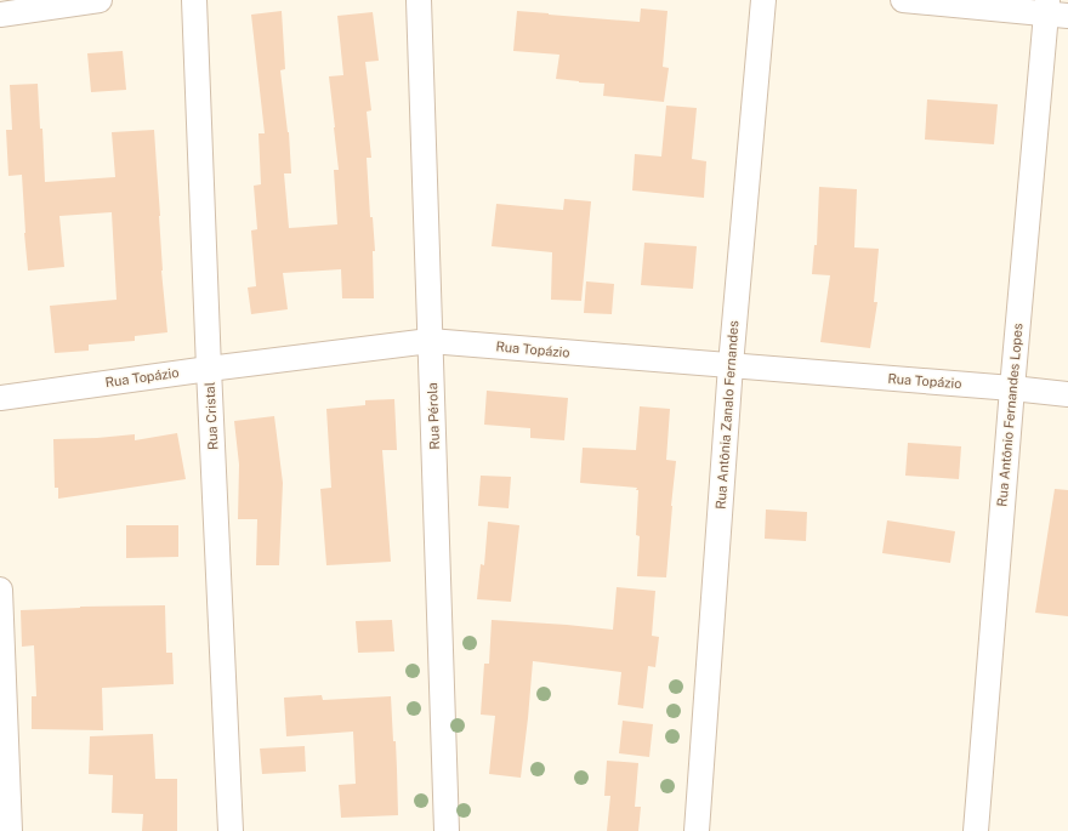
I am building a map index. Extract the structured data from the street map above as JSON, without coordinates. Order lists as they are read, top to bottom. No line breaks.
{"streets":{"street":["Rua Topázio","Rua Antônia Zanalo Fernandes","Rua Antônio Fernandes Lopes","Rua Cristal","Rua Pérola"]},"crossings":[["Rua Topázio","Rua Antônia Zanalo Fernandes"],["Rua Topázio","Rua Antônio Fernandes Lopes"],["Rua Topázio","Rua Cristal"],["Rua Topázio","Rua Pérola"]]}
